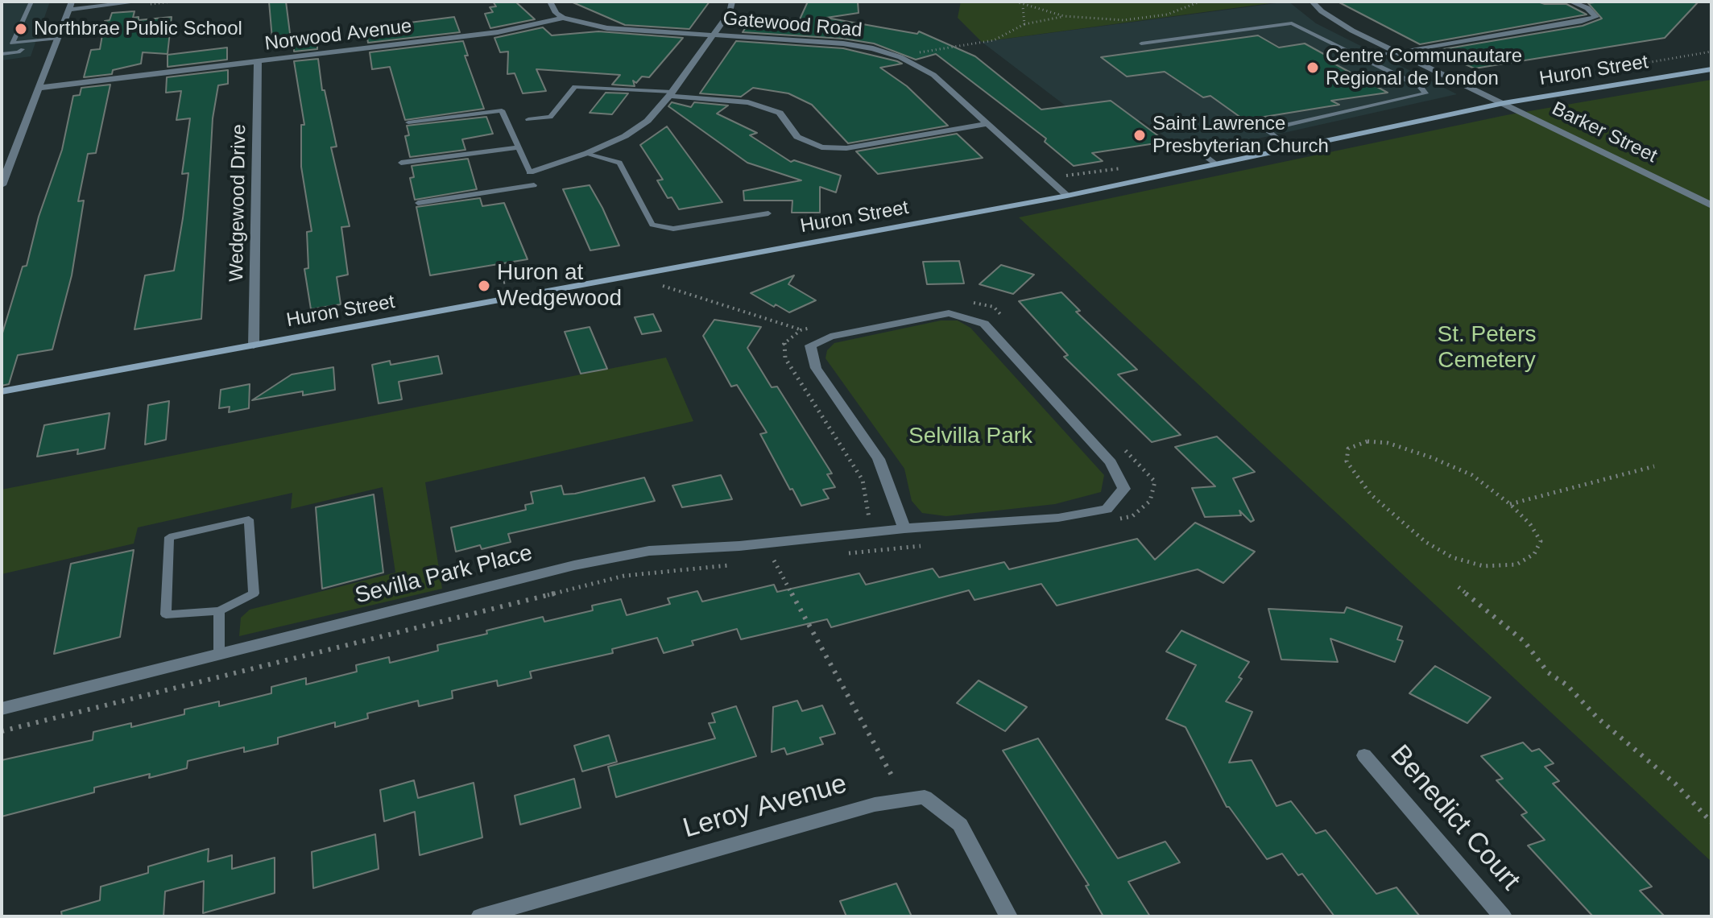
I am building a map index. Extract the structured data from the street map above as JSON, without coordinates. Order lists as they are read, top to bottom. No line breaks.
{"streets":{"main road":["Huron Street"],"street":["Gatewood Road","Norwood Avenue","Barker Street","Wedgewood Drive","Sevilla Park Place","Leroy Avenue","Benedict Court"]},"crossings":[["Gatewood Road","Norwood Avenue"],["Gatewood Road","Huron Street"],["Norwood Avenue","Wedgewood Drive"],["Huron Street","Barker Street"],["Huron Street","Wedgewood Drive"]],"parks":["St. Peters Cemetery","Selvilla Park"],"places":["Northbrae Public School","Centre Communautare Regional de London","Saint Lawrence Presbyterian Church","Huron at Wedgewood"]}
